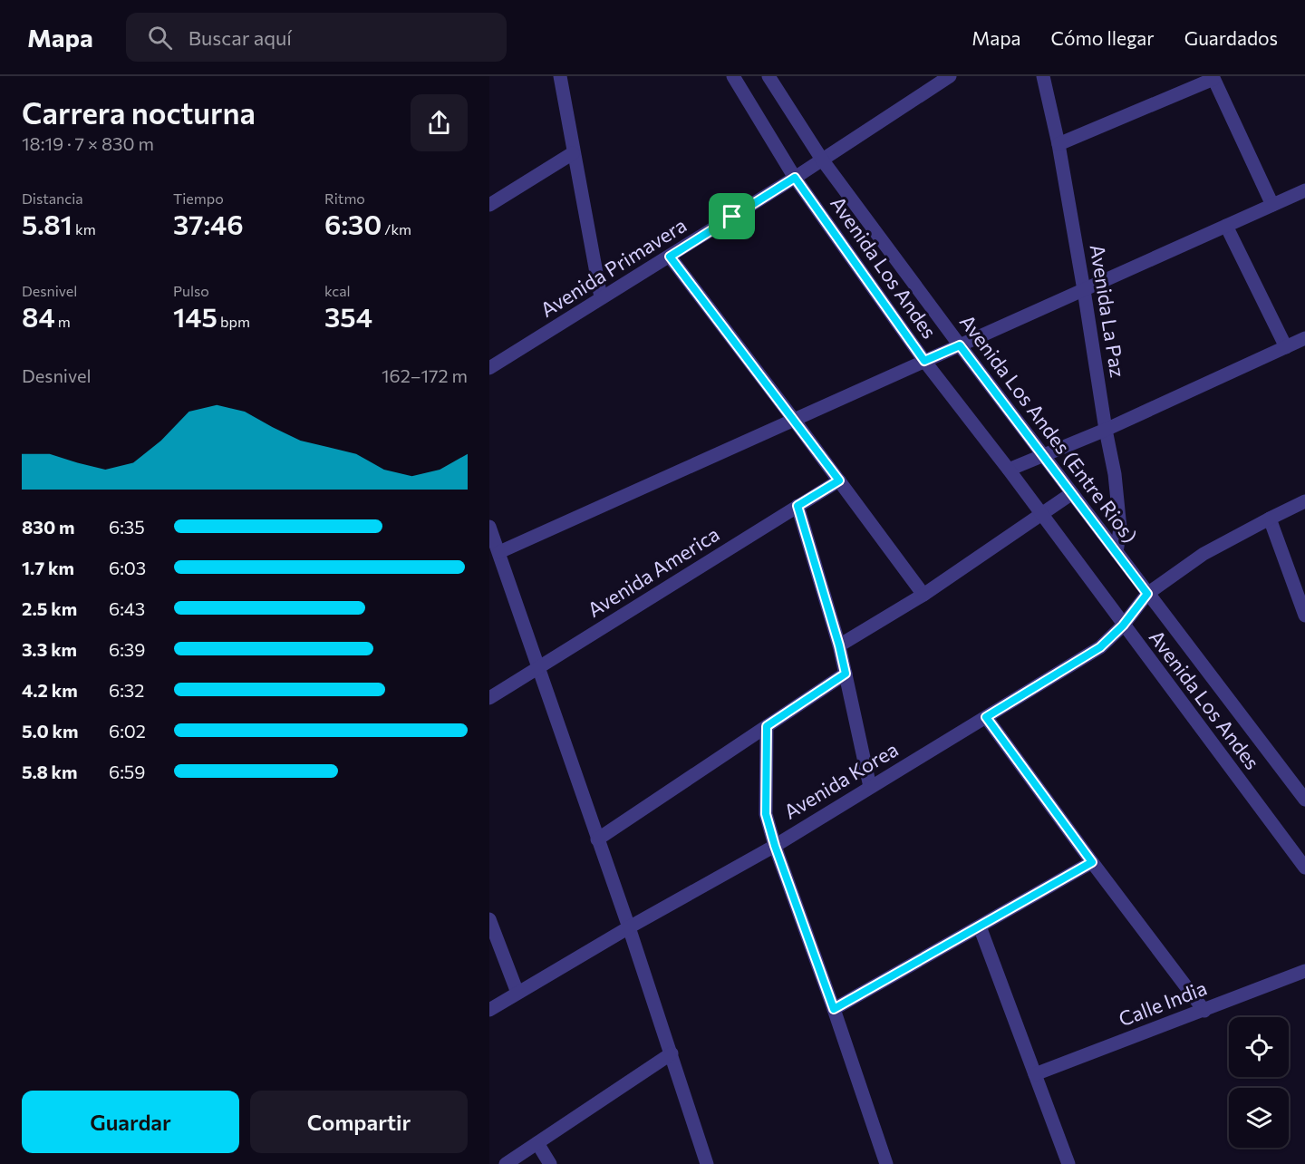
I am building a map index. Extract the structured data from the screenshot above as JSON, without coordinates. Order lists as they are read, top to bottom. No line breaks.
{"streets":{"street":["Avenida Primavera","Avenida Los Andes","Avenida La Paz","Avenida Los Andes (Entre Rios)","Avenida America","Avenida Korea","Calle India"]},"crossings":[["Avenida Primavera","Avenida Los Andes"],["Avenida Primavera","Avenida Los Andes (Entre Rios)"],["Avenida Los Andes","Avenida Korea"],["Avenida La Paz","Avenida Los Andes (Entre Rios)"],["Avenida Los Andes (Entre Rios)","Avenida Korea"]],"page":{"header":"Mapa","search":"Buscar aquí","nav":["Mapa","Cómo llegar","Guardados"],"heading":["Carrera nocturna","18:19 · 7 × 830 m"],"stats":[["Distancia","5.81 km"],["Tiempo","37:46"],["Ritmo","6:30 /km"],["Desnivel","84 m"],["Pulso","145 bpm"],["kcal","354"]],"chart":["Desnivel","162–172 m"],"list":[{"name":"830 m","note":"6:35"},{"name":"1.7 km","note":"6:03"},{"name":"2.5 km","note":"6:43"},{"name":"3.3 km","note":"6:39"},{"name":"4.2 km","note":"6:32"},{"name":"5.0 km","note":"6:02"},{"name":"5.8 km","note":"6:59"}],"buttons":["Guardar","Compartir"]}}
